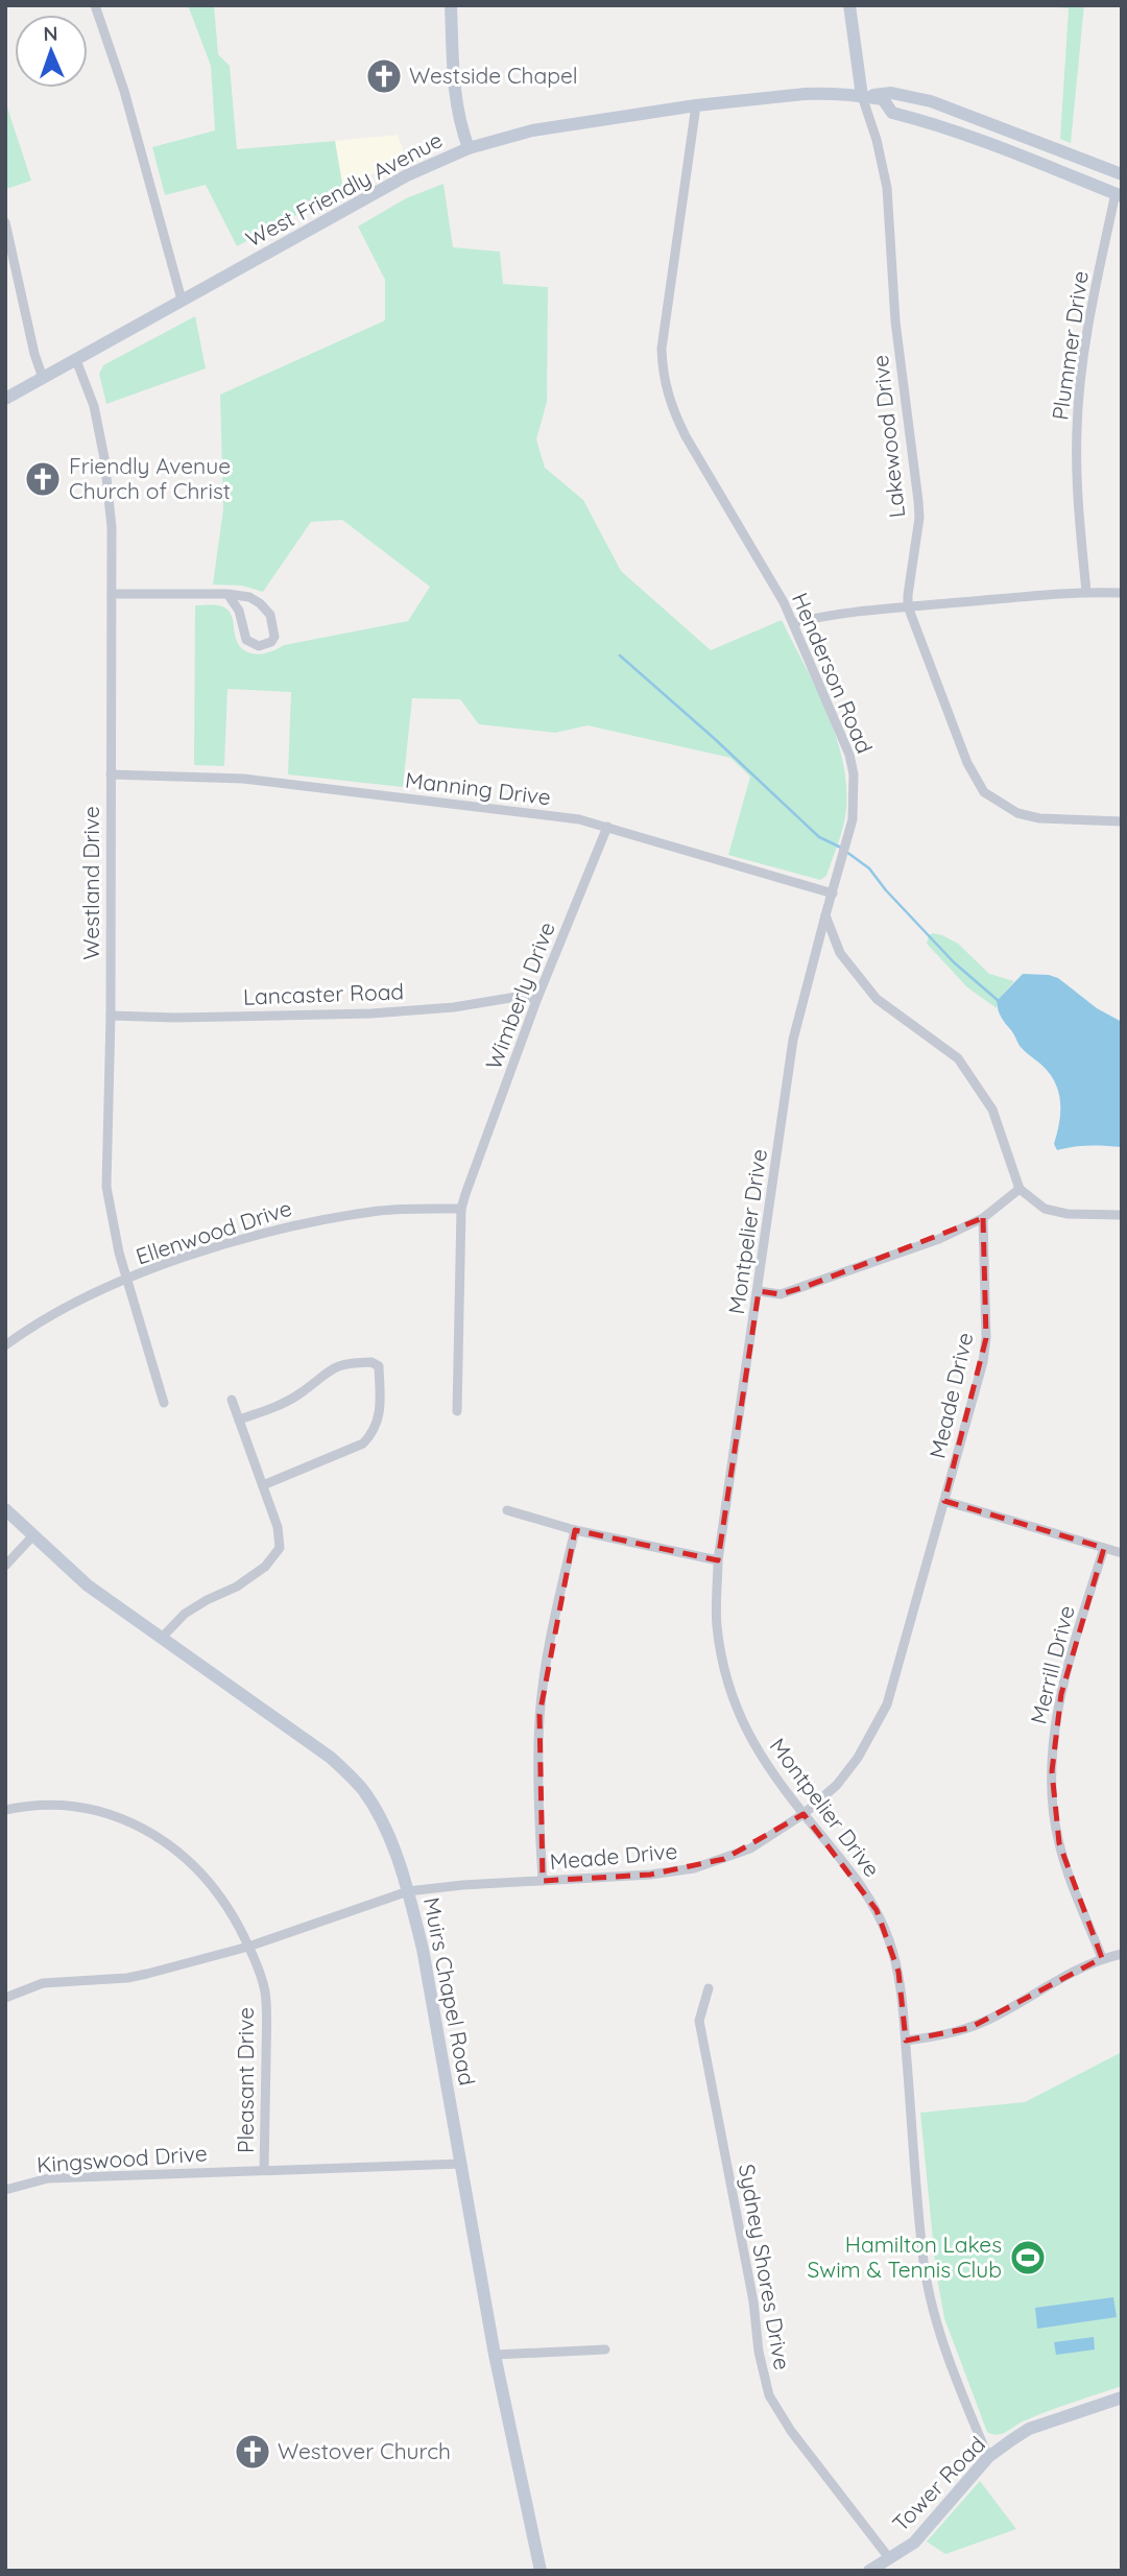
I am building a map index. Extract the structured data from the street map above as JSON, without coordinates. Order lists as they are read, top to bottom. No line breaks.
{"streets":{"main road":["West Friendly Avenue","Muirs Chapel Road","Tower Road"],"street":["Plummer Drive","Lakewood Drive","Henderson Road","Manning Drive","Westland Drive","Lancaster Road","Wimberly Drive","Montpelier Drive","Ellenwood Drive","Meade Drive","Merrill Drive","Pleasant Drive","Kingswood Drive","Sydney Shores Drive"]},"crossings":[["West Friendly Avenue","Plummer Drive"],["West Friendly Avenue","Lakewood Drive"],["West Friendly Avenue","Henderson Road"],["West Friendly Avenue","Westland Drive"],["Henderson Road","Manning Drive"],["Henderson Road","Montpelier Drive"],["Manning Drive","Westland Drive"],["Manning Drive","Wimberly Drive"],["Westland Drive","Lancaster Road"],["Westland Drive","Ellenwood Drive"],["Lancaster Road","Wimberly Drive"],["Wimberly Drive","Ellenwood Drive"],["Montpelier Drive","Meade Drive"],["Montpelier Drive","Tower Road"],["Meade Drive","Muirs Chapel Road"],["Meade Drive","Pleasant Drive"],["Muirs Chapel Road","Kingswood Drive"],["Pleasant Drive","Kingswood Drive"],["Sydney Shores Drive","Tower Road"]],"places":{"church":["Westside Chapel","Friendly Avenue Church of Christ","Westover Church"],"sports":["Hamilton Lakes Swim & Tennis Club"]},"north":"top"}
